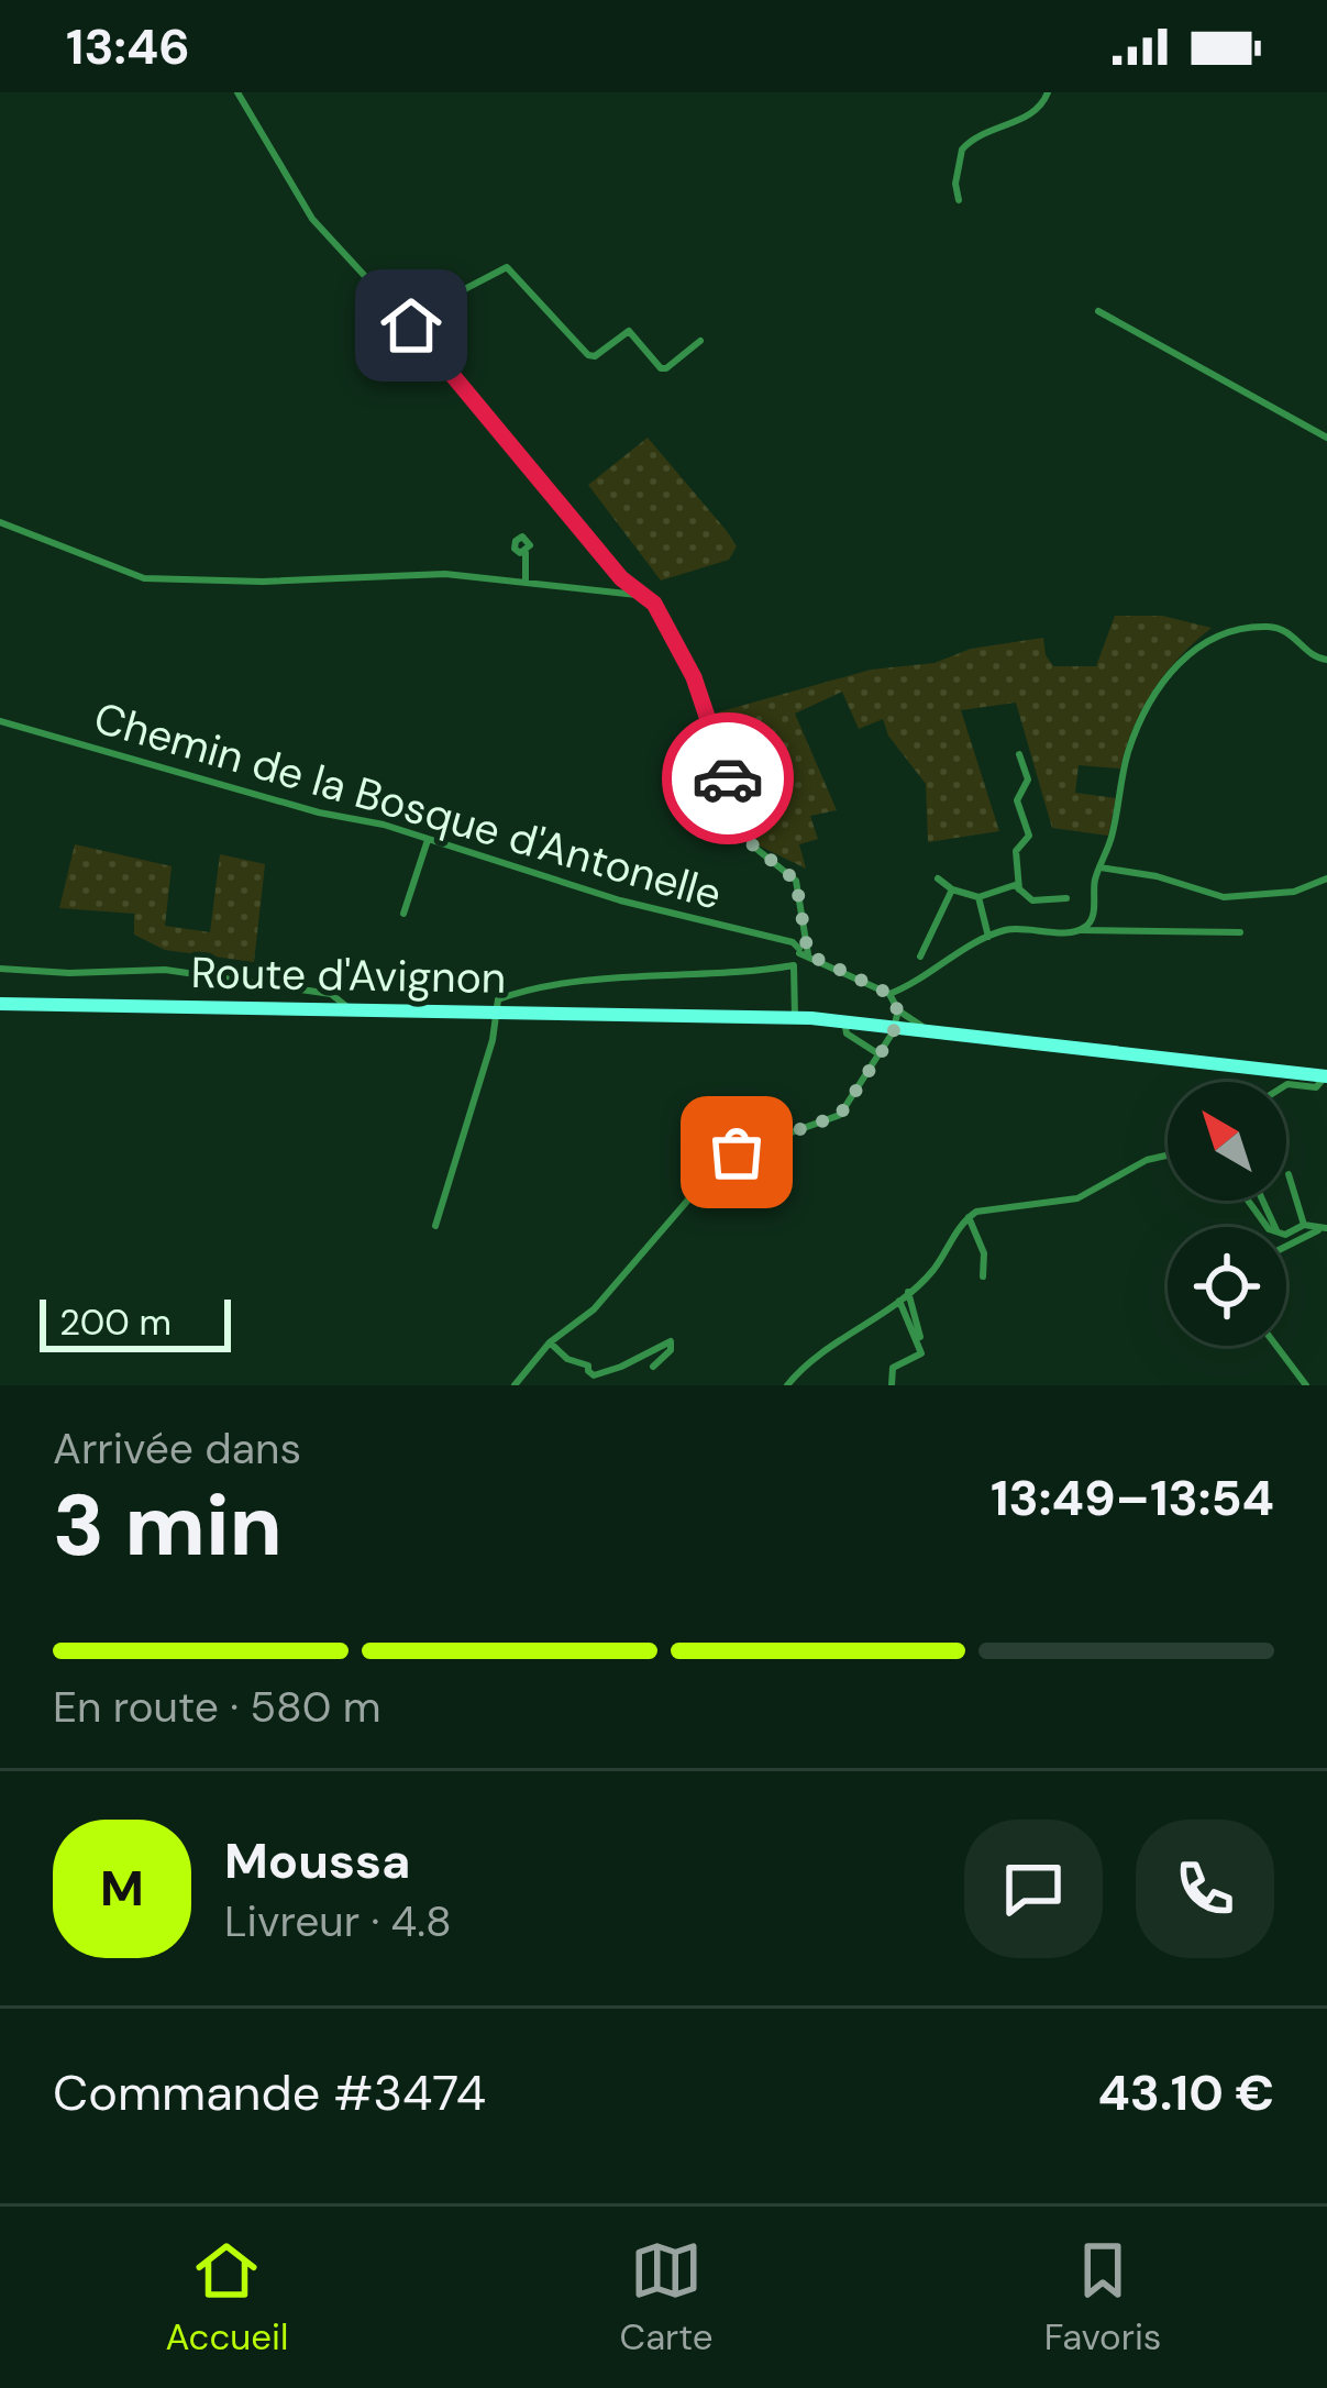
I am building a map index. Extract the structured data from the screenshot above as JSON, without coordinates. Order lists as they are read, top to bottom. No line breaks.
{"streets":{"main road":["Route d'Avignon"],"street":["Chemin de la Bosque d'Antonelle"]},"scale_bar":"200 m","north":"top left","page":{"status":"13:46","scale":"200 m","heading":["3 min","Arrivée dans","13:49–13:54"],"panel":["Moussa","Livreur · 4.8","Commande #3474","43.10 €"],"bar":"En route · 580 m","round":"M","tabs":["Accueil","Carte","Favoris"]}}
